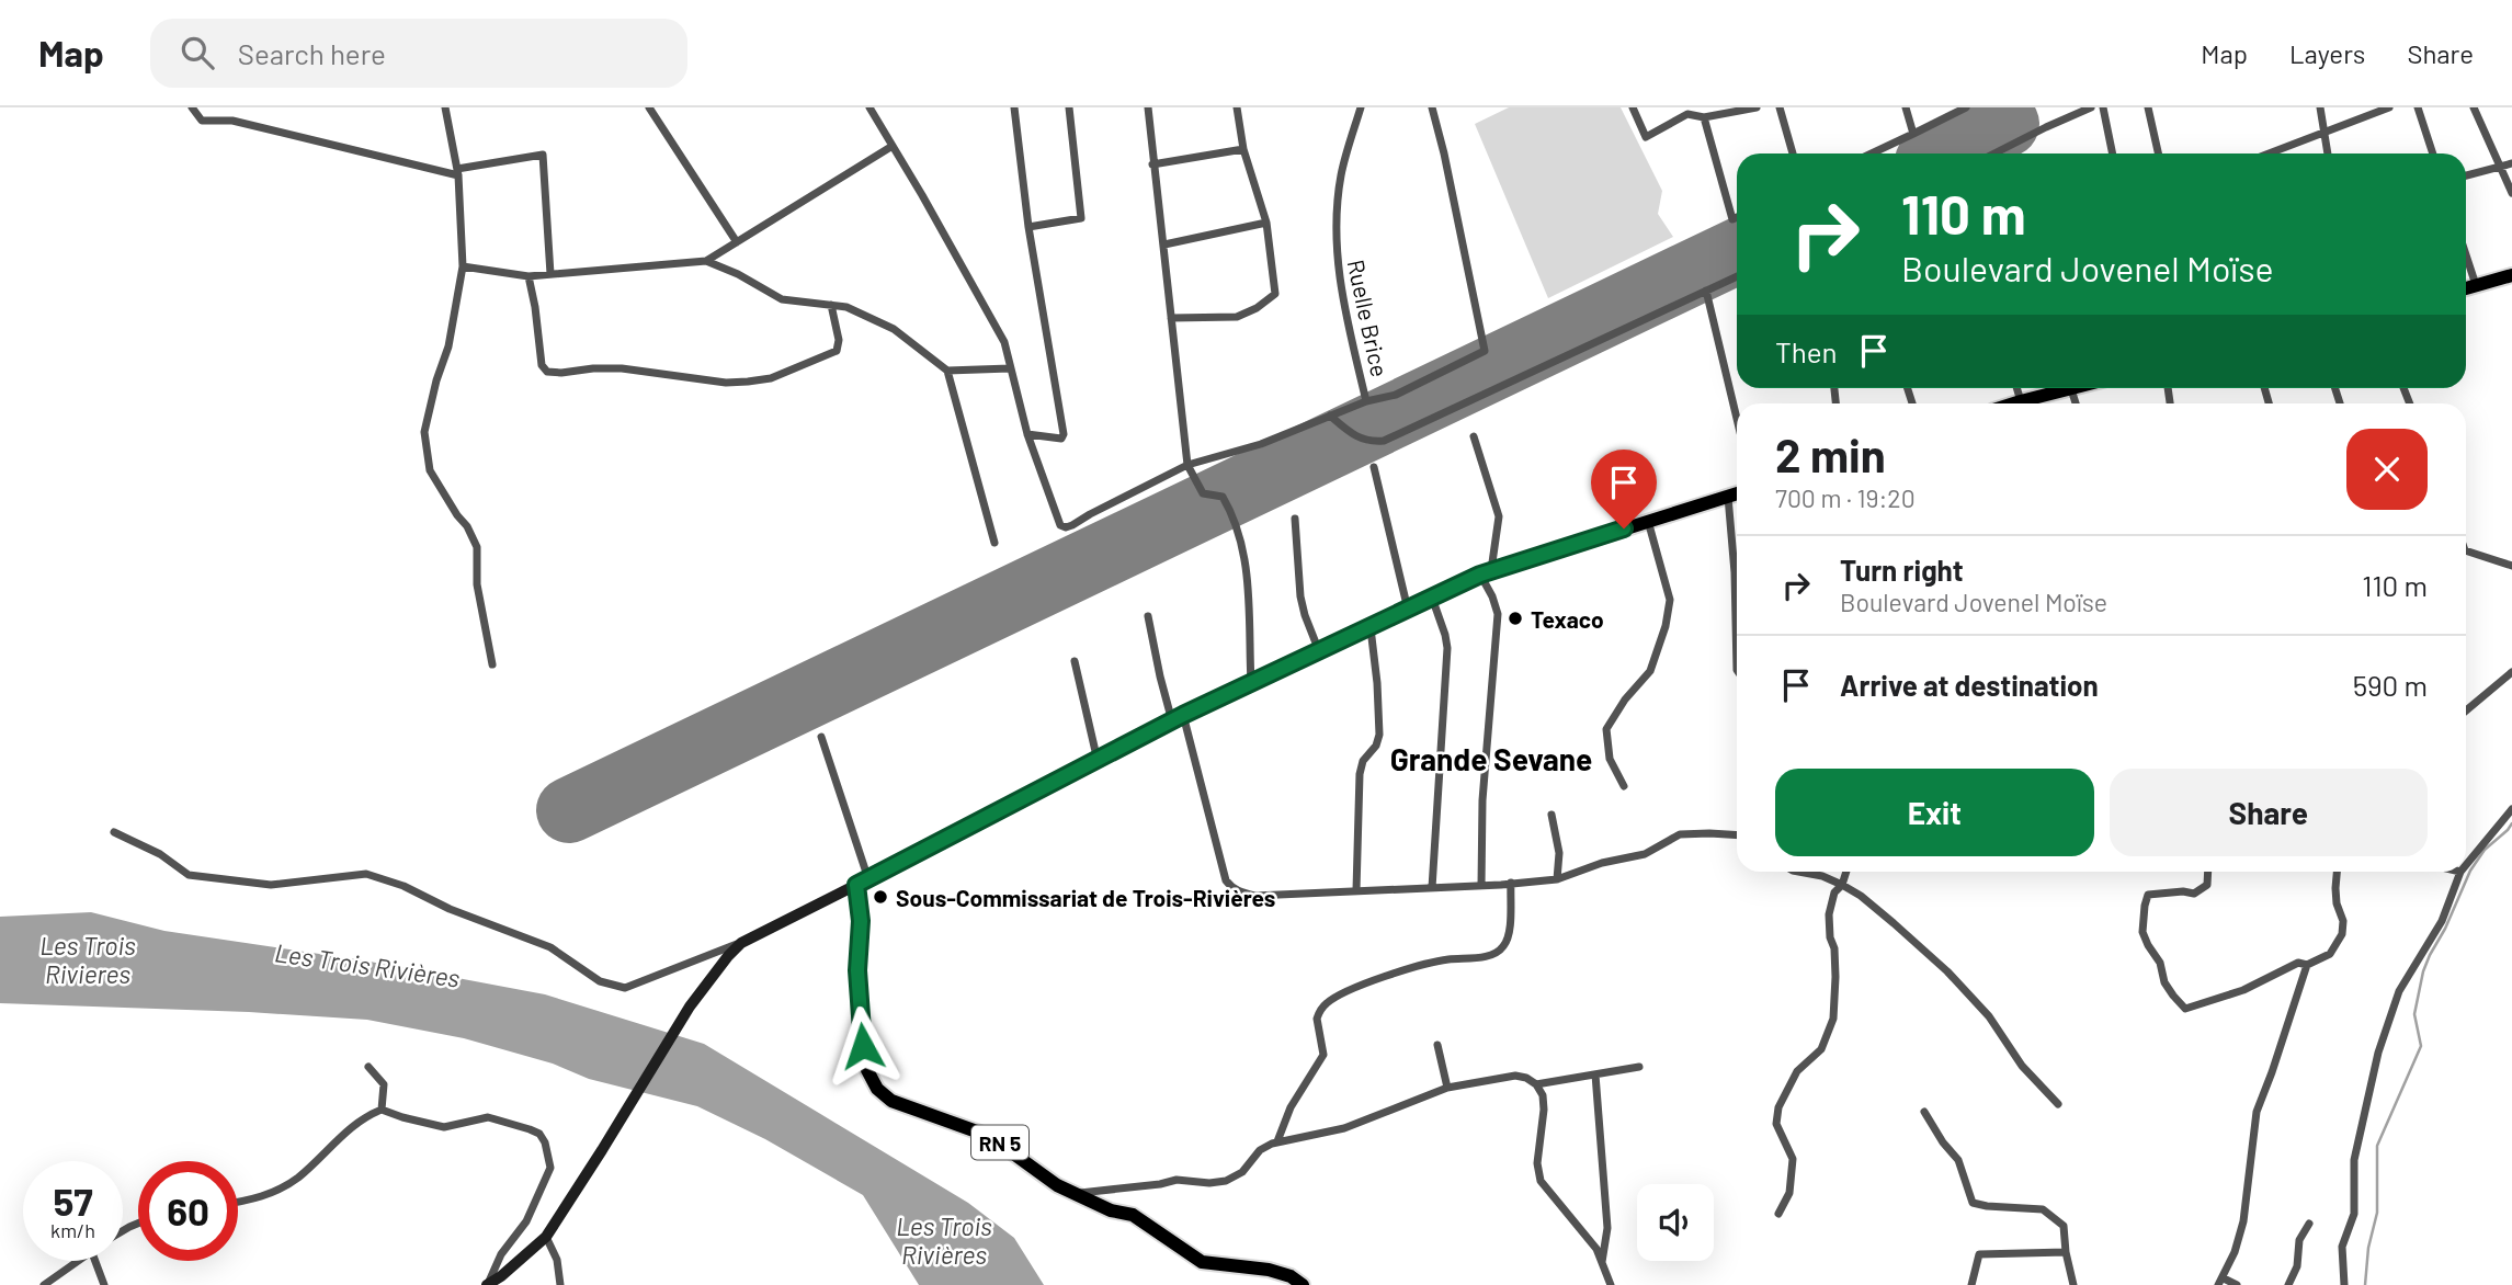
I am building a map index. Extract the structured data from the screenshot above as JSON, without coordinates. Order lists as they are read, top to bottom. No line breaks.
{"streets":{"main road":["RN 5"],"street":["Ruelle Brice"]},"districts":["Grande Sevane"],"water":["Les Trois Rivieres","Les Trois Rivières"],"places":["Texaco","Sous-Commissariat de Trois-Rivières"],"page":{"header":"Map","search":"Search here","nav":["Map","Layers","Share"],"turn":["110 m","Boulevard Jovenel Moïse"],"then":"Then","heading":["2 min","700 m · 19:20"],"list":[{"name":"Turn right","note":"Boulevard Jovenel Moïse","value":"110 m"},{"name":"Arrive at destination","value":"590 m"}],"buttons":["Exit","Share"],"speed":"57 km/h","limit":"60"}}
